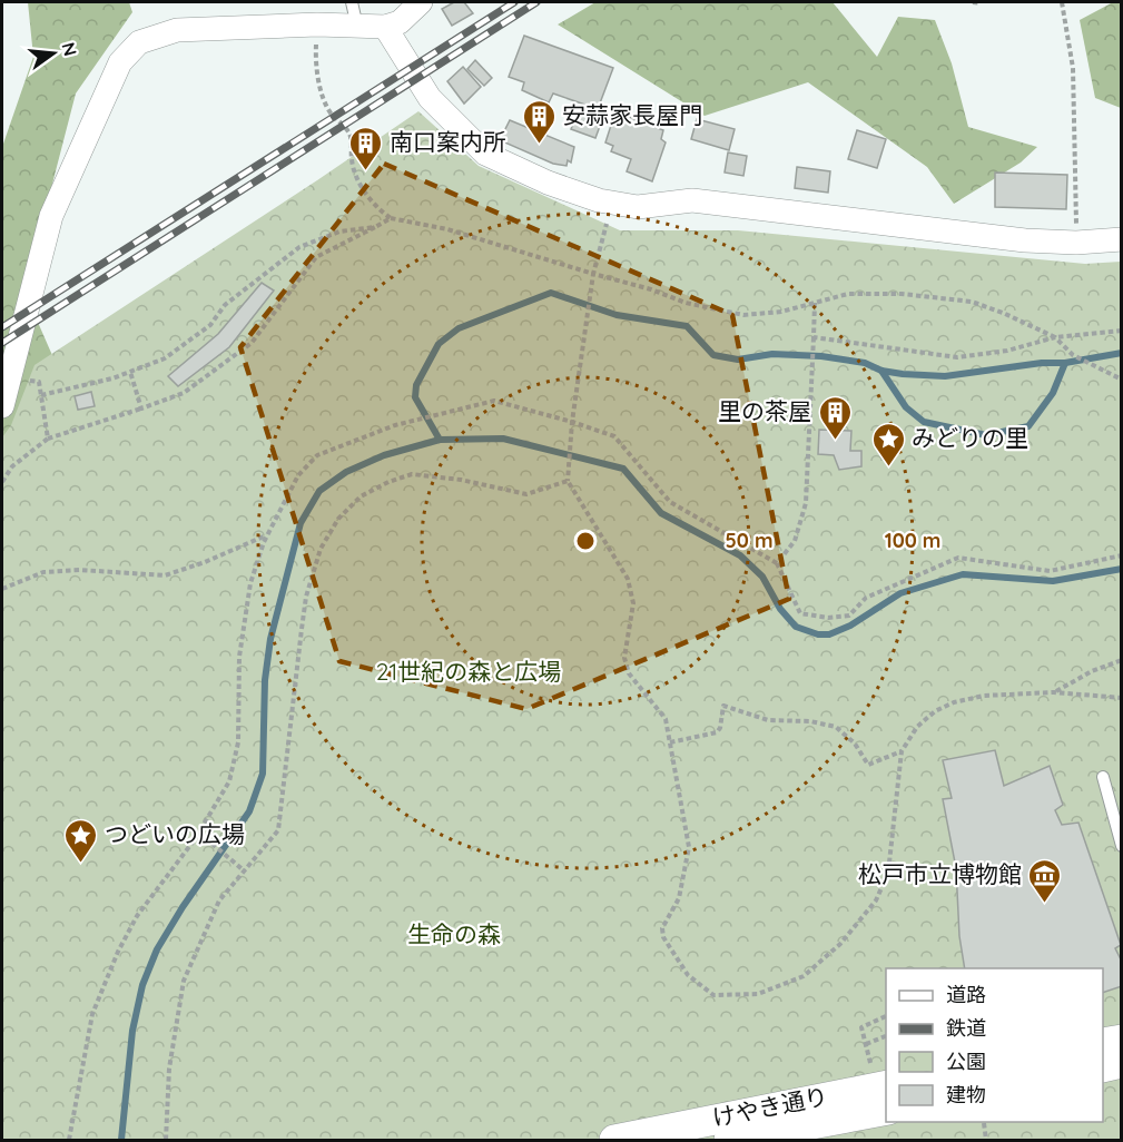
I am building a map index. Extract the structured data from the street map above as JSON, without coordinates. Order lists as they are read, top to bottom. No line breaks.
{"streets":{"street":["けやき通り"]},"parks":["21世紀の森と広場","生命の森"],"places":{"building":["安蒜家長屋門","南口案内所","里の茶屋"],"place":["みどりの里","つどいの広場"],"museum":["松戸市立博物館"]},"legend":["道路","鉄道","公園","建物"],"north":"right","rings":["50 m","100 m"]}
